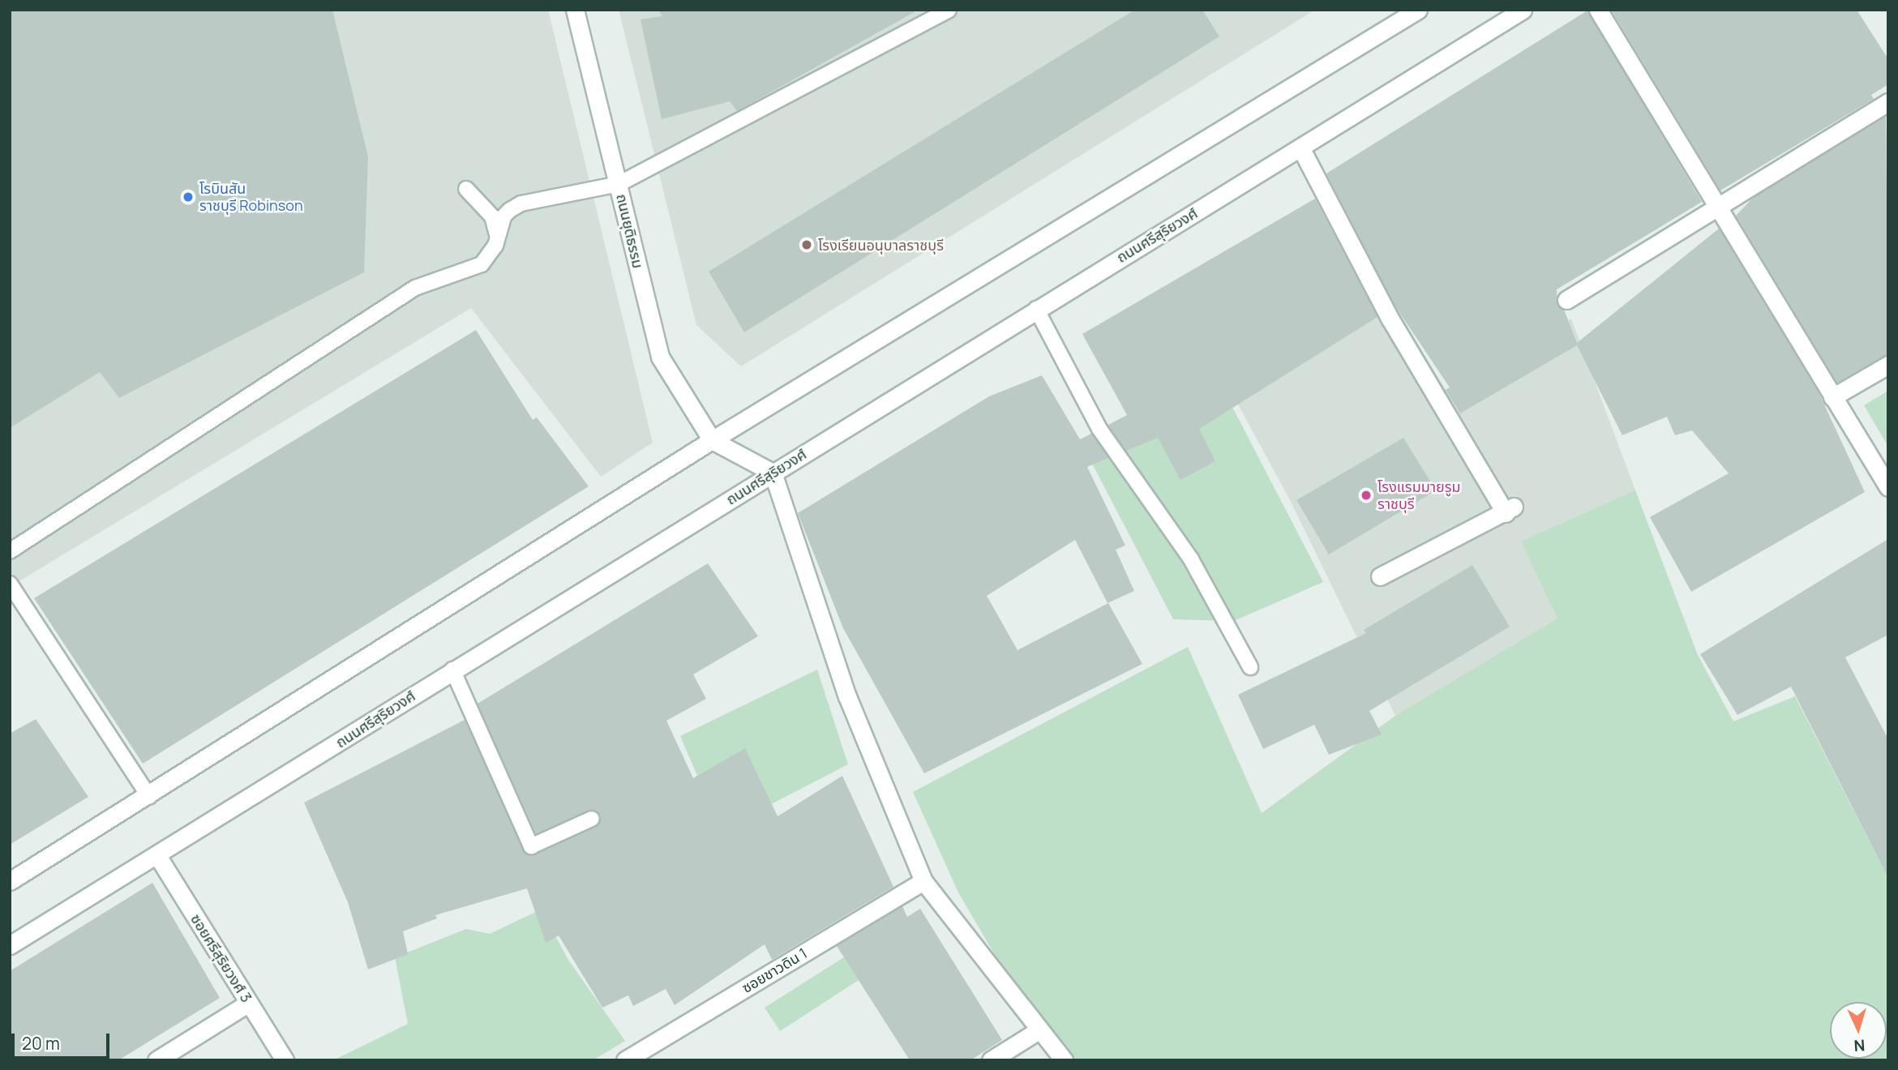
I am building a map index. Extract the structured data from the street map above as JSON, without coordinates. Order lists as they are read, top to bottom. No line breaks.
{"streets":{"street":["ถนนยุติธรรม","ถนนศรีสุริยวงศ์","ซอยศรีสุริยวงศ์ 3","ซอยชาวดิน 1"]},"crossings":[["ถนนศรีสุริยวงศ์","ซอยศรีสุริยวงศ์ 3"]],"places":["โรบินสัน ราชบุรี Robinson","โรงเรียนอนุบาลราชบุรี","โรงแรมมายรูม ราชบุรี"],"scale_bar":"20 m","north":"bottom"}
